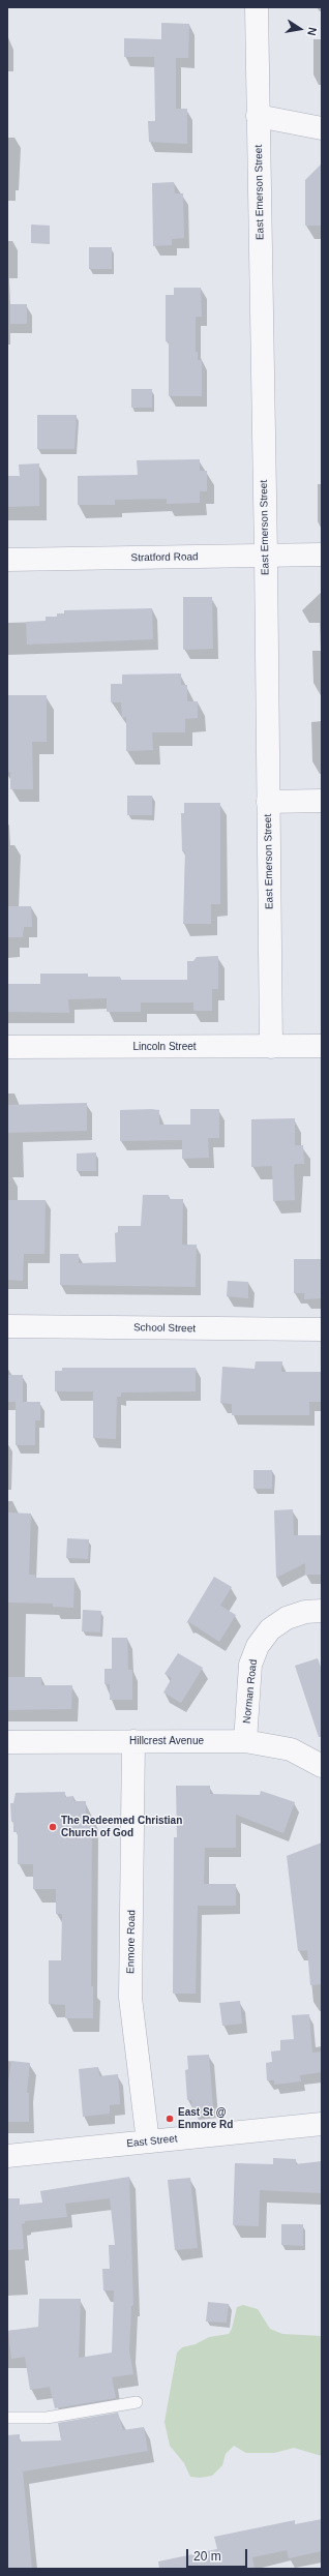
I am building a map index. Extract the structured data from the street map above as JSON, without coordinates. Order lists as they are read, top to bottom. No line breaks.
{"streets":{"street":["East Emerson Street","Stratford Road","Lincoln Street","School Street","Norman Road","Hillcrest Avenue","Enmore Road","East Street"]},"crossings":[["East Emerson Street","Stratford Road"],["East Emerson Street","Lincoln Street"],["Norman Road","Hillcrest Avenue"],["Hillcrest Avenue","Enmore Road"],["Enmore Road","East Street"]],"places":["The Redeemed Christian Church of God","East St @ Enmore Rd"],"scale_bar":"20 m","north":"right"}
